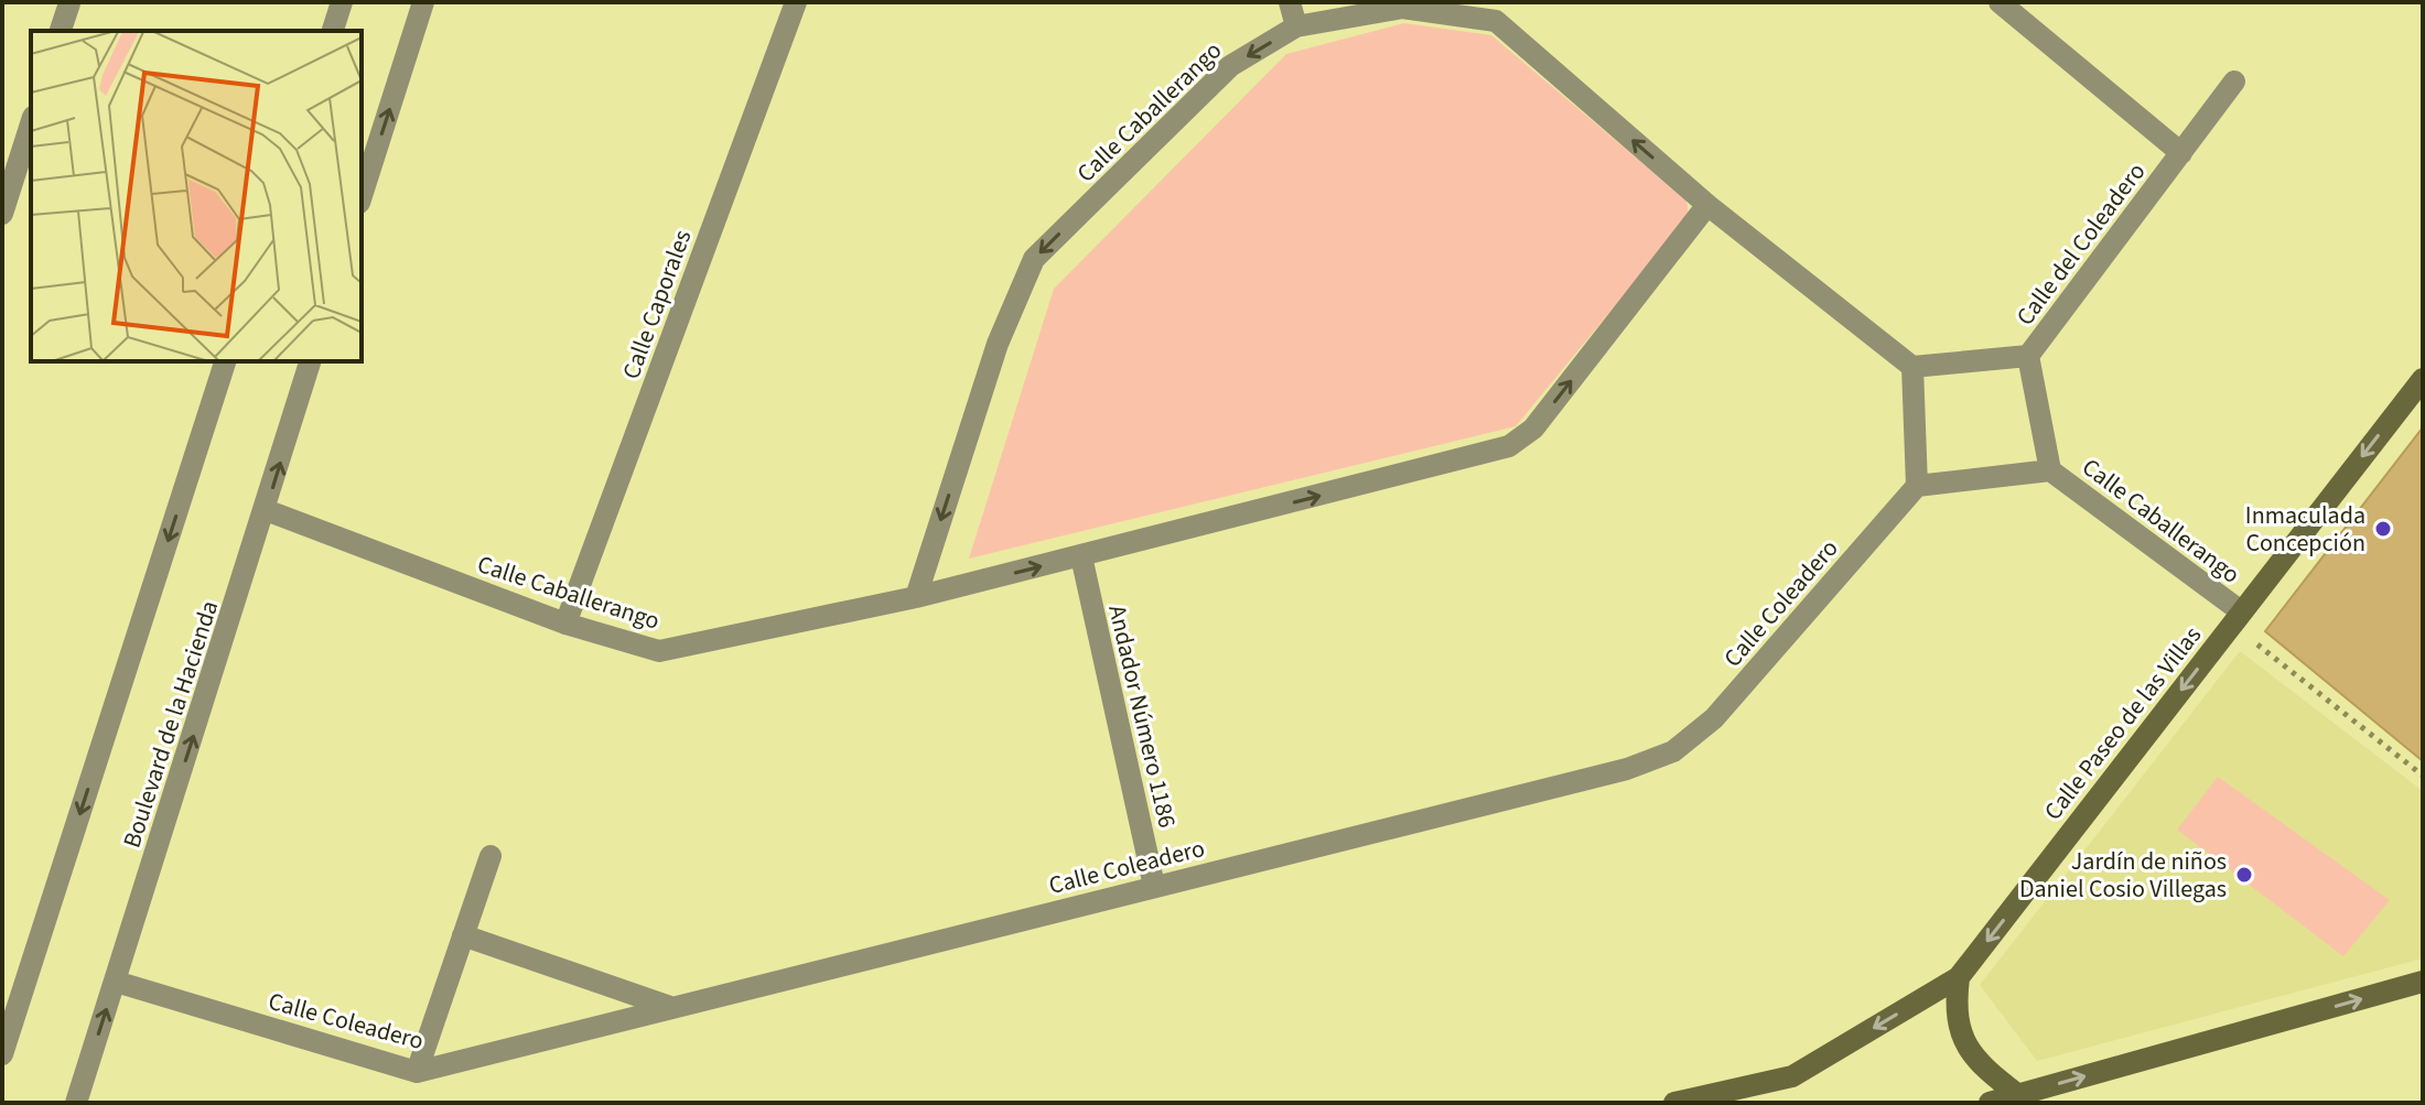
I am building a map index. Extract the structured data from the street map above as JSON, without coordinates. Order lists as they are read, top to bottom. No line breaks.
{"streets":{"street":["Calle Caballerango","Calle del Coleadero","Calle Caporales","Calle Coleadero","Andador Número 1186","Calle Paseo de las Villas","Boulevard de la Hacienda"]},"crossings":[["Calle Caballerango","Calle del Coleadero"],["Calle Caballerango","Calle Caporales"],["Calle Caballerango","Andador Número 1186"],["Calle Caballerango","Calle Paseo de las Villas"],["Calle Caballerango","Boulevard de la Hacienda"],["Calle Coleadero","Andador Número 1186"],["Calle Coleadero","Boulevard de la Hacienda"]],"one_way":["Calle Paseo de las Villas"],"places":["Inmaculada Concepción","Jardín de niños Daniel Cosio Villegas"]}
